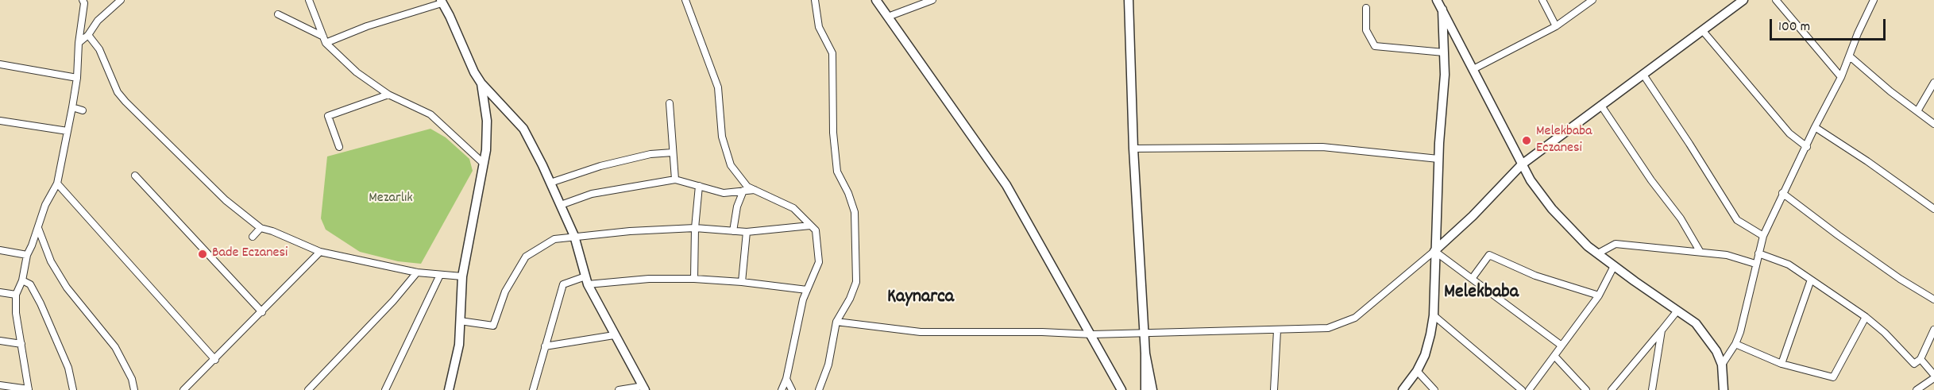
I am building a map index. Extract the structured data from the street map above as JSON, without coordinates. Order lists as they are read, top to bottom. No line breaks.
{"districts":["Melekbaba","Kaynarca"],"parks":["Mezarlık"],"places":["Melekbaba Eczanesi","Bade Eczanesi"],"scale_bar":"100 m"}
